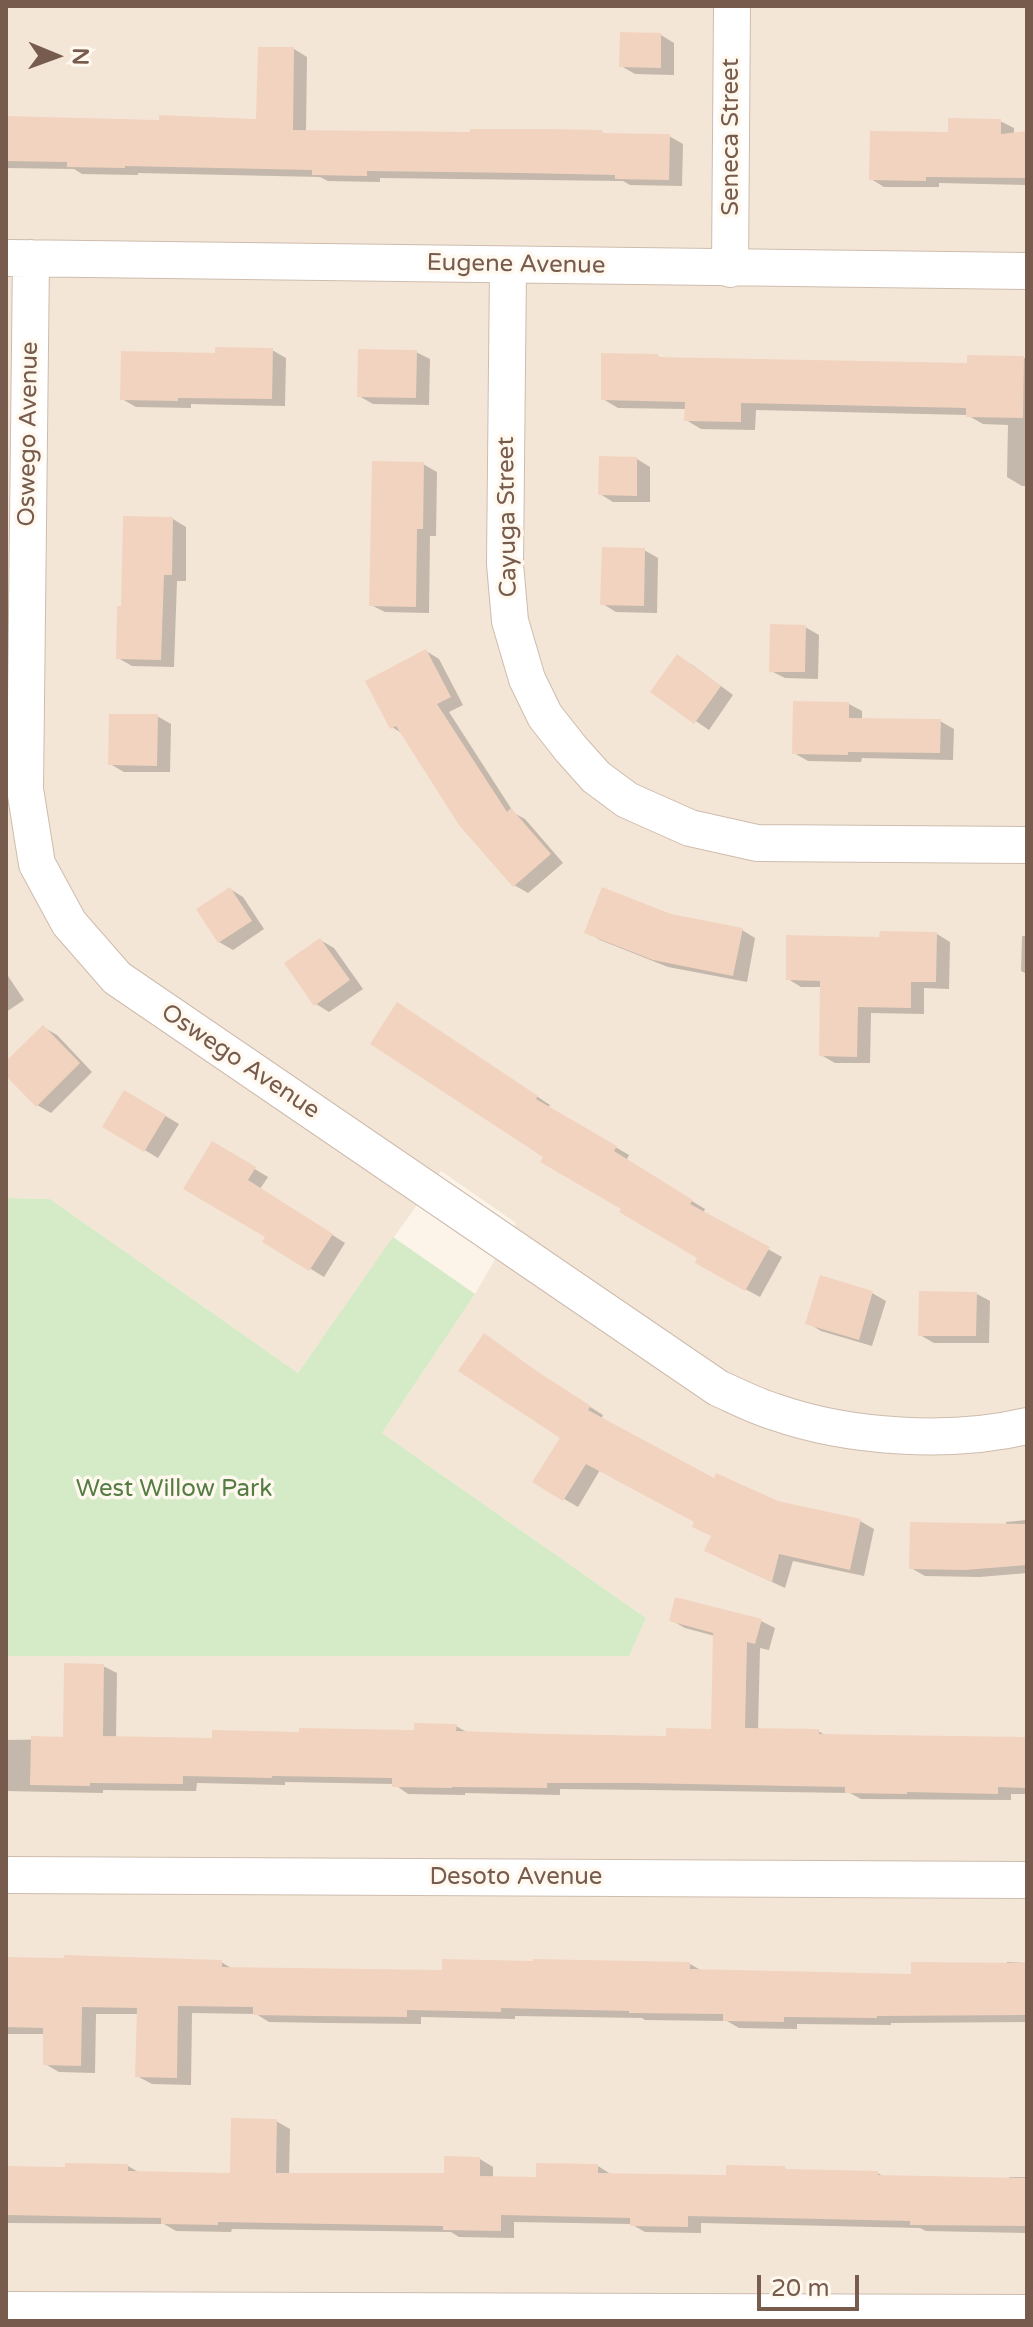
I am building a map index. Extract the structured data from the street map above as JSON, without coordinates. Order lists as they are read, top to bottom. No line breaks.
{"streets":{"street":["Seneca Street","Eugene Avenue","Oswego Avenue","Cayuga Street","Desoto Avenue"]},"crossings":[["Seneca Street","Eugene Avenue"],["Eugene Avenue","Oswego Avenue"],["Eugene Avenue","Cayuga Street"]],"parks":["West Willow Park"],"scale_bar":"20 m","north":"right"}
